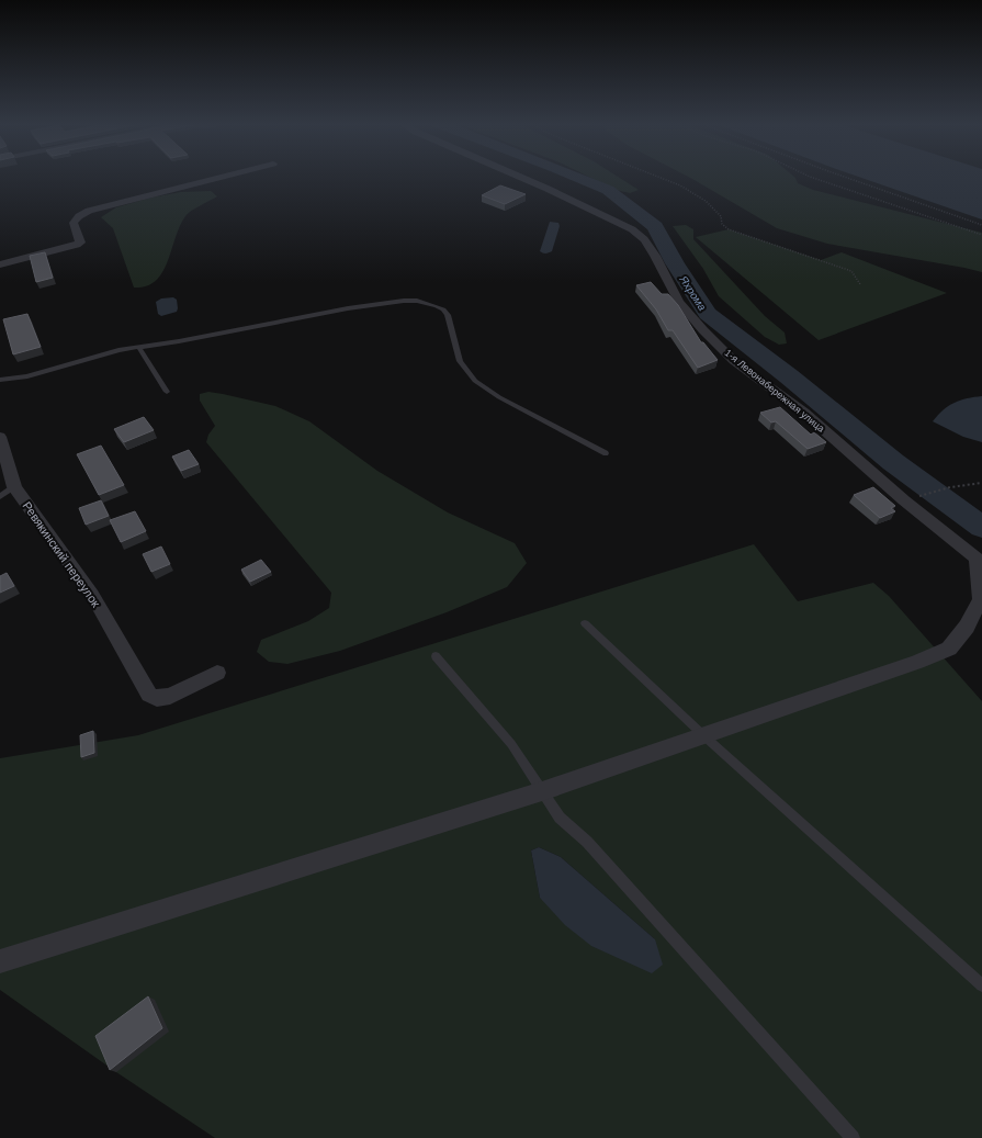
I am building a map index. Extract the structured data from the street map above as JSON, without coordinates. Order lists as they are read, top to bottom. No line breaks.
{"streets":{"street":["1-я Левонабережная улица","Ревякинский переулок"]},"water":["Яхрома"]}
